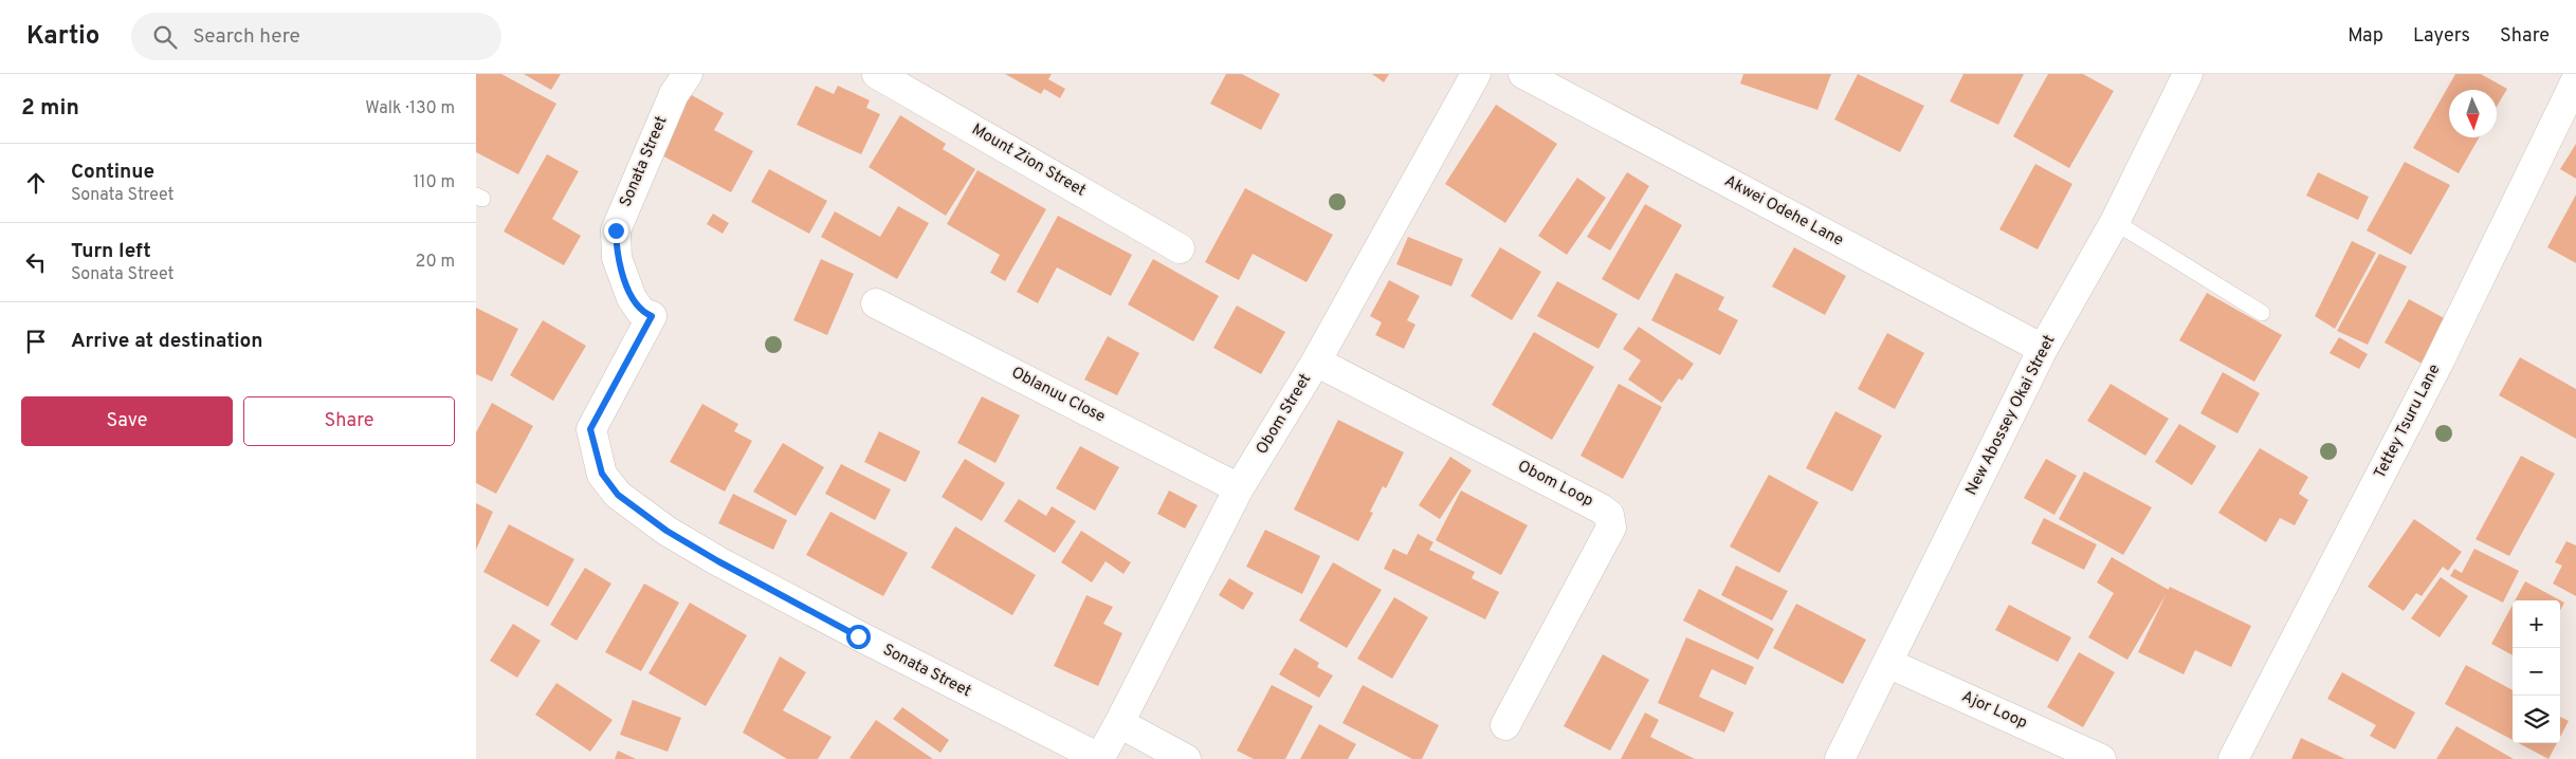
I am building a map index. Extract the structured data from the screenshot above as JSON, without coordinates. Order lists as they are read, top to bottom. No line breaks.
{"streets":{"street":["Mount Zion Street","Sonata Street","Akwei Odehe Lane","Oblanuu Close","Obom Street","New Abossey Okai Street","Tettey Tsuru Lane","Obom Loop","Ajor Loop"]},"crossings":[["Sonata Street","Obom Street"],["Akwei Odehe Lane","New Abossey Okai Street"],["Oblanuu Close","Obom Street"],["Obom Street","Obom Loop"],["New Abossey Okai Street","Ajor Loop"]],"north":"bottom","page":{"header":"Kartio","search":"Search here","nav":["Map","Layers","Share"],"heading":["2 min","Walk · 130 m"],"list":[["Continue","Sonata Street","110 m"],["Turn left","Sonata Street","20 m"],"Arrive at destination"],"buttons":["Save","Share"],"map_buttons":["+","−"]}}
